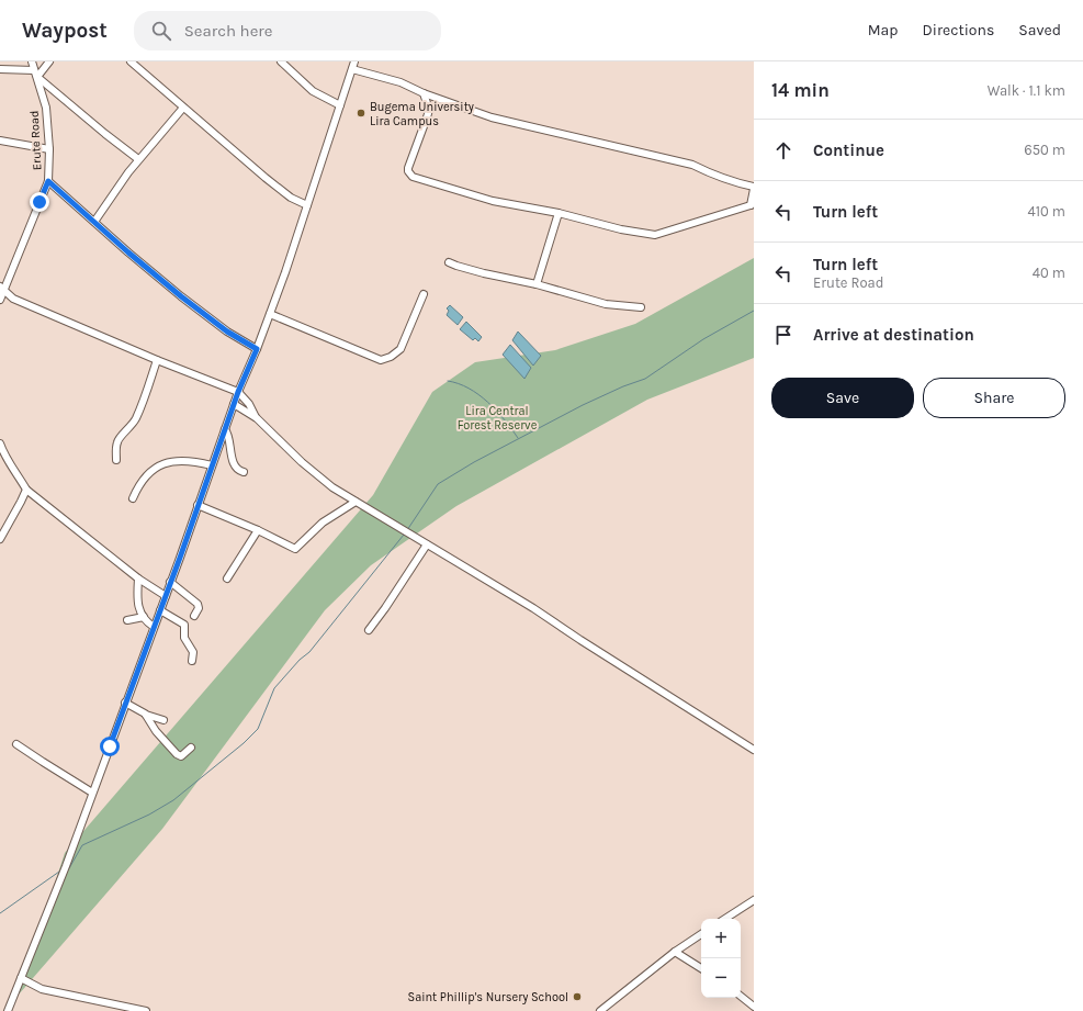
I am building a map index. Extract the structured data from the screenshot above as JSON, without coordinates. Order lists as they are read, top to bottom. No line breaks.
{"streets":{"street":["Erute Road"]},"parks":["Lira Central Forest Reserve"],"places":["Bugema University Lira Campus","Saint Phillip's Nursery School"],"page":{"header":"Waypost","search":"Search here","nav":["Map","Directions","Saved"],"heading":["14 min","Walk · 1.1 km"],"list":[["Continue","650 m"],["Turn left","410 m"],["Turn left","Erute Road","40 m"],"Arrive at destination"],"buttons":["Save","Share"],"map_buttons":["+","−"]}}
